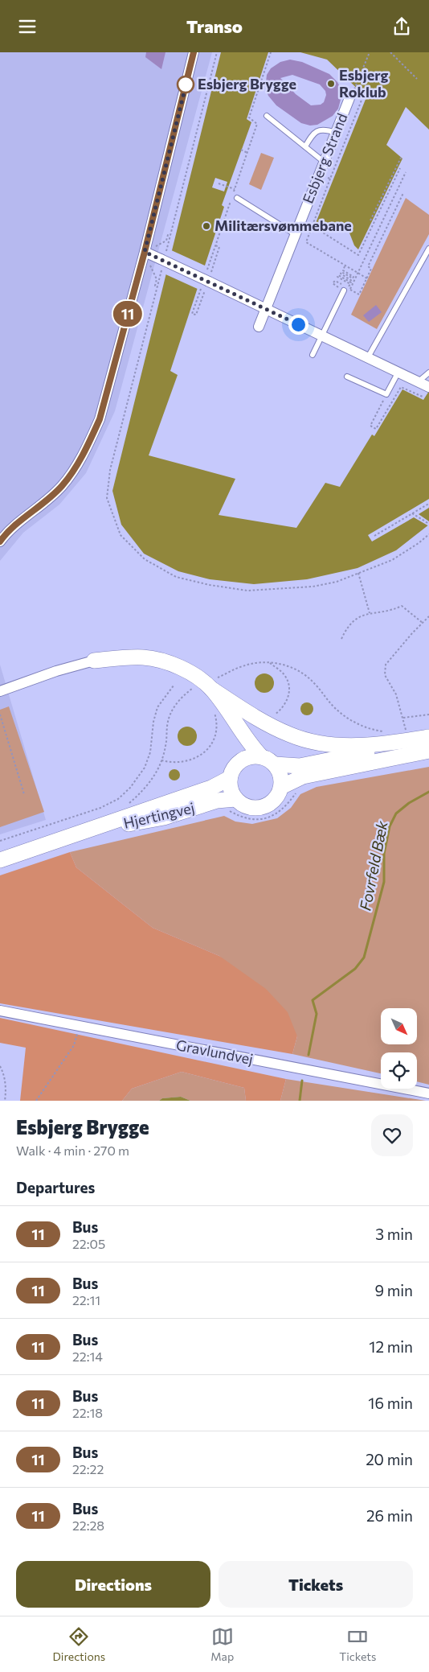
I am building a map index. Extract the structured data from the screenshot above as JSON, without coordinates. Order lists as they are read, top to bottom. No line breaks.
{"streets":{"main road":["Hjertingvej"],"street":["Esbjerg Strand","Gravlundvej"]},"water":["Fovrfeld Bæk"],"places":["Esbjerg Roklub","Esbjerg Brygge","Militærsvømmebane"],"lines":["bus line 11"],"north":"bottom right","page":{"header":"Transo","on_map":"11","heading":[["Esbjerg Brygge","Walk · 4 min · 270 m"],"Departures"],"list":[{"mark":"11","name":"Bus","note":"22:05","value":"3 min"},{"mark":"11","name":"Bus","note":"22:11","value":"9 min"},{"mark":"11","name":"Bus","note":"22:14","value":"12 min"},{"mark":"11","name":"Bus","note":"22:18","value":"16 min"},{"mark":"11","name":"Bus","note":"22:22","value":"20 min"},{"mark":"11","name":"Bus","note":"22:28","value":"26 min"}],"buttons":["Directions","Tickets"],"tabs":["Directions","Map","Tickets"]}}
